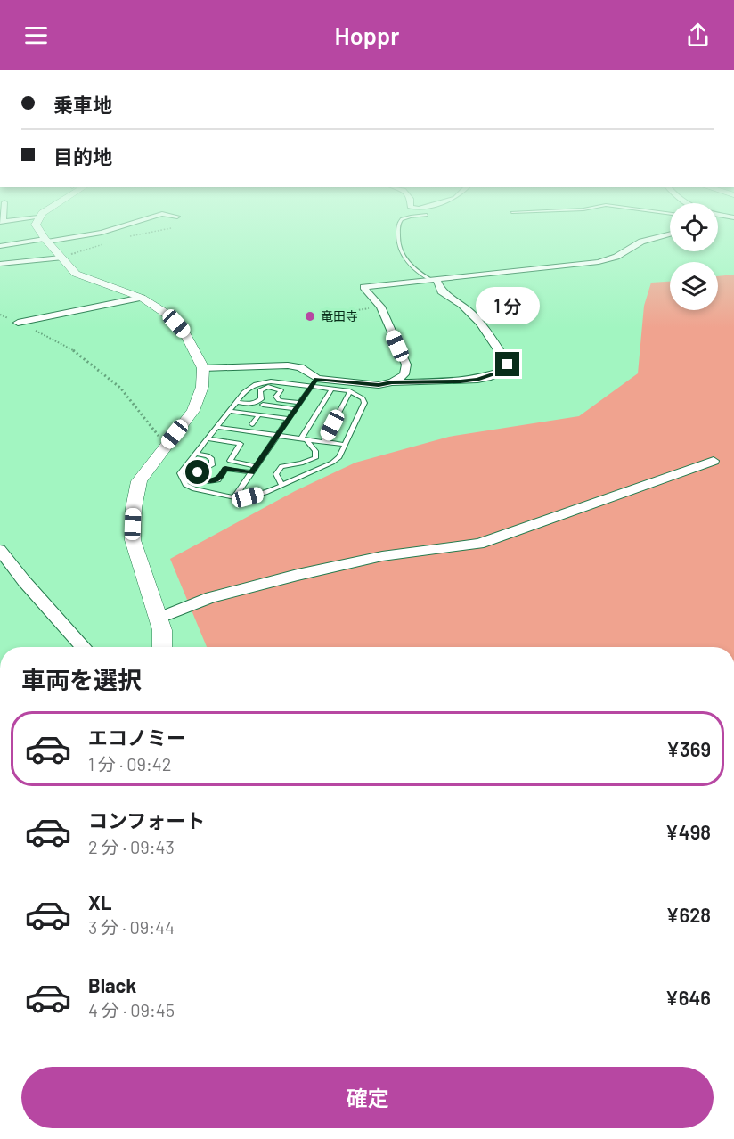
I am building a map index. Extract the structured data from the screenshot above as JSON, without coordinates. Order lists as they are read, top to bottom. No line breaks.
{"places":["竜田寺"],"page":{"header":"Hoppr","banner":["乗車地","目的地"],"bubble":"1 分","heading":"車両を選択","list":[{"name":"エコノミー","note":"1 分 · 09:42","value":"¥369"},{"name":"コンフォート","note":"2 分 · 09:43","value":"¥498"},{"name":"XL","note":"3 分 · 09:44","value":"¥628"},{"name":"Black","note":"4 分 · 09:45","value":"¥646"}],"buttons":"確定"}}
